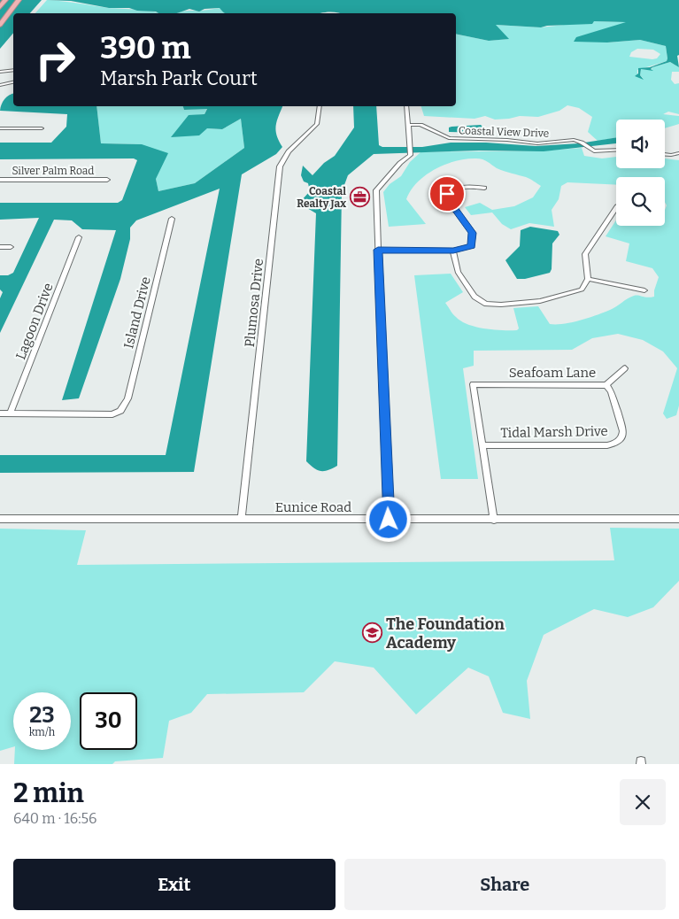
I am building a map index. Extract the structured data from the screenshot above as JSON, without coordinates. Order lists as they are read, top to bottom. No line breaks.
{"streets":{"street":["Coastal View Drive","Silver Palm Road","Plumosa Drive","Island Drive","Lagoon Drive","Seafoam Lane","Tidal Marsh Drive","Eunice Road"]},"crossings":[["Plumosa Drive","Eunice Road"],["Island Drive","Lagoon Drive"],["Seafoam Lane","Tidal Marsh Drive"]],"places":{"office":["Coastal Realty Jax"],"school or university":["The Foundation Academy"]},"page":{"turn":["390 m","Marsh Park Court"],"speed":"23 km/h","limit":"30","heading":["2 min","640 m · 16:56"],"buttons":["Exit","Share"]}}
